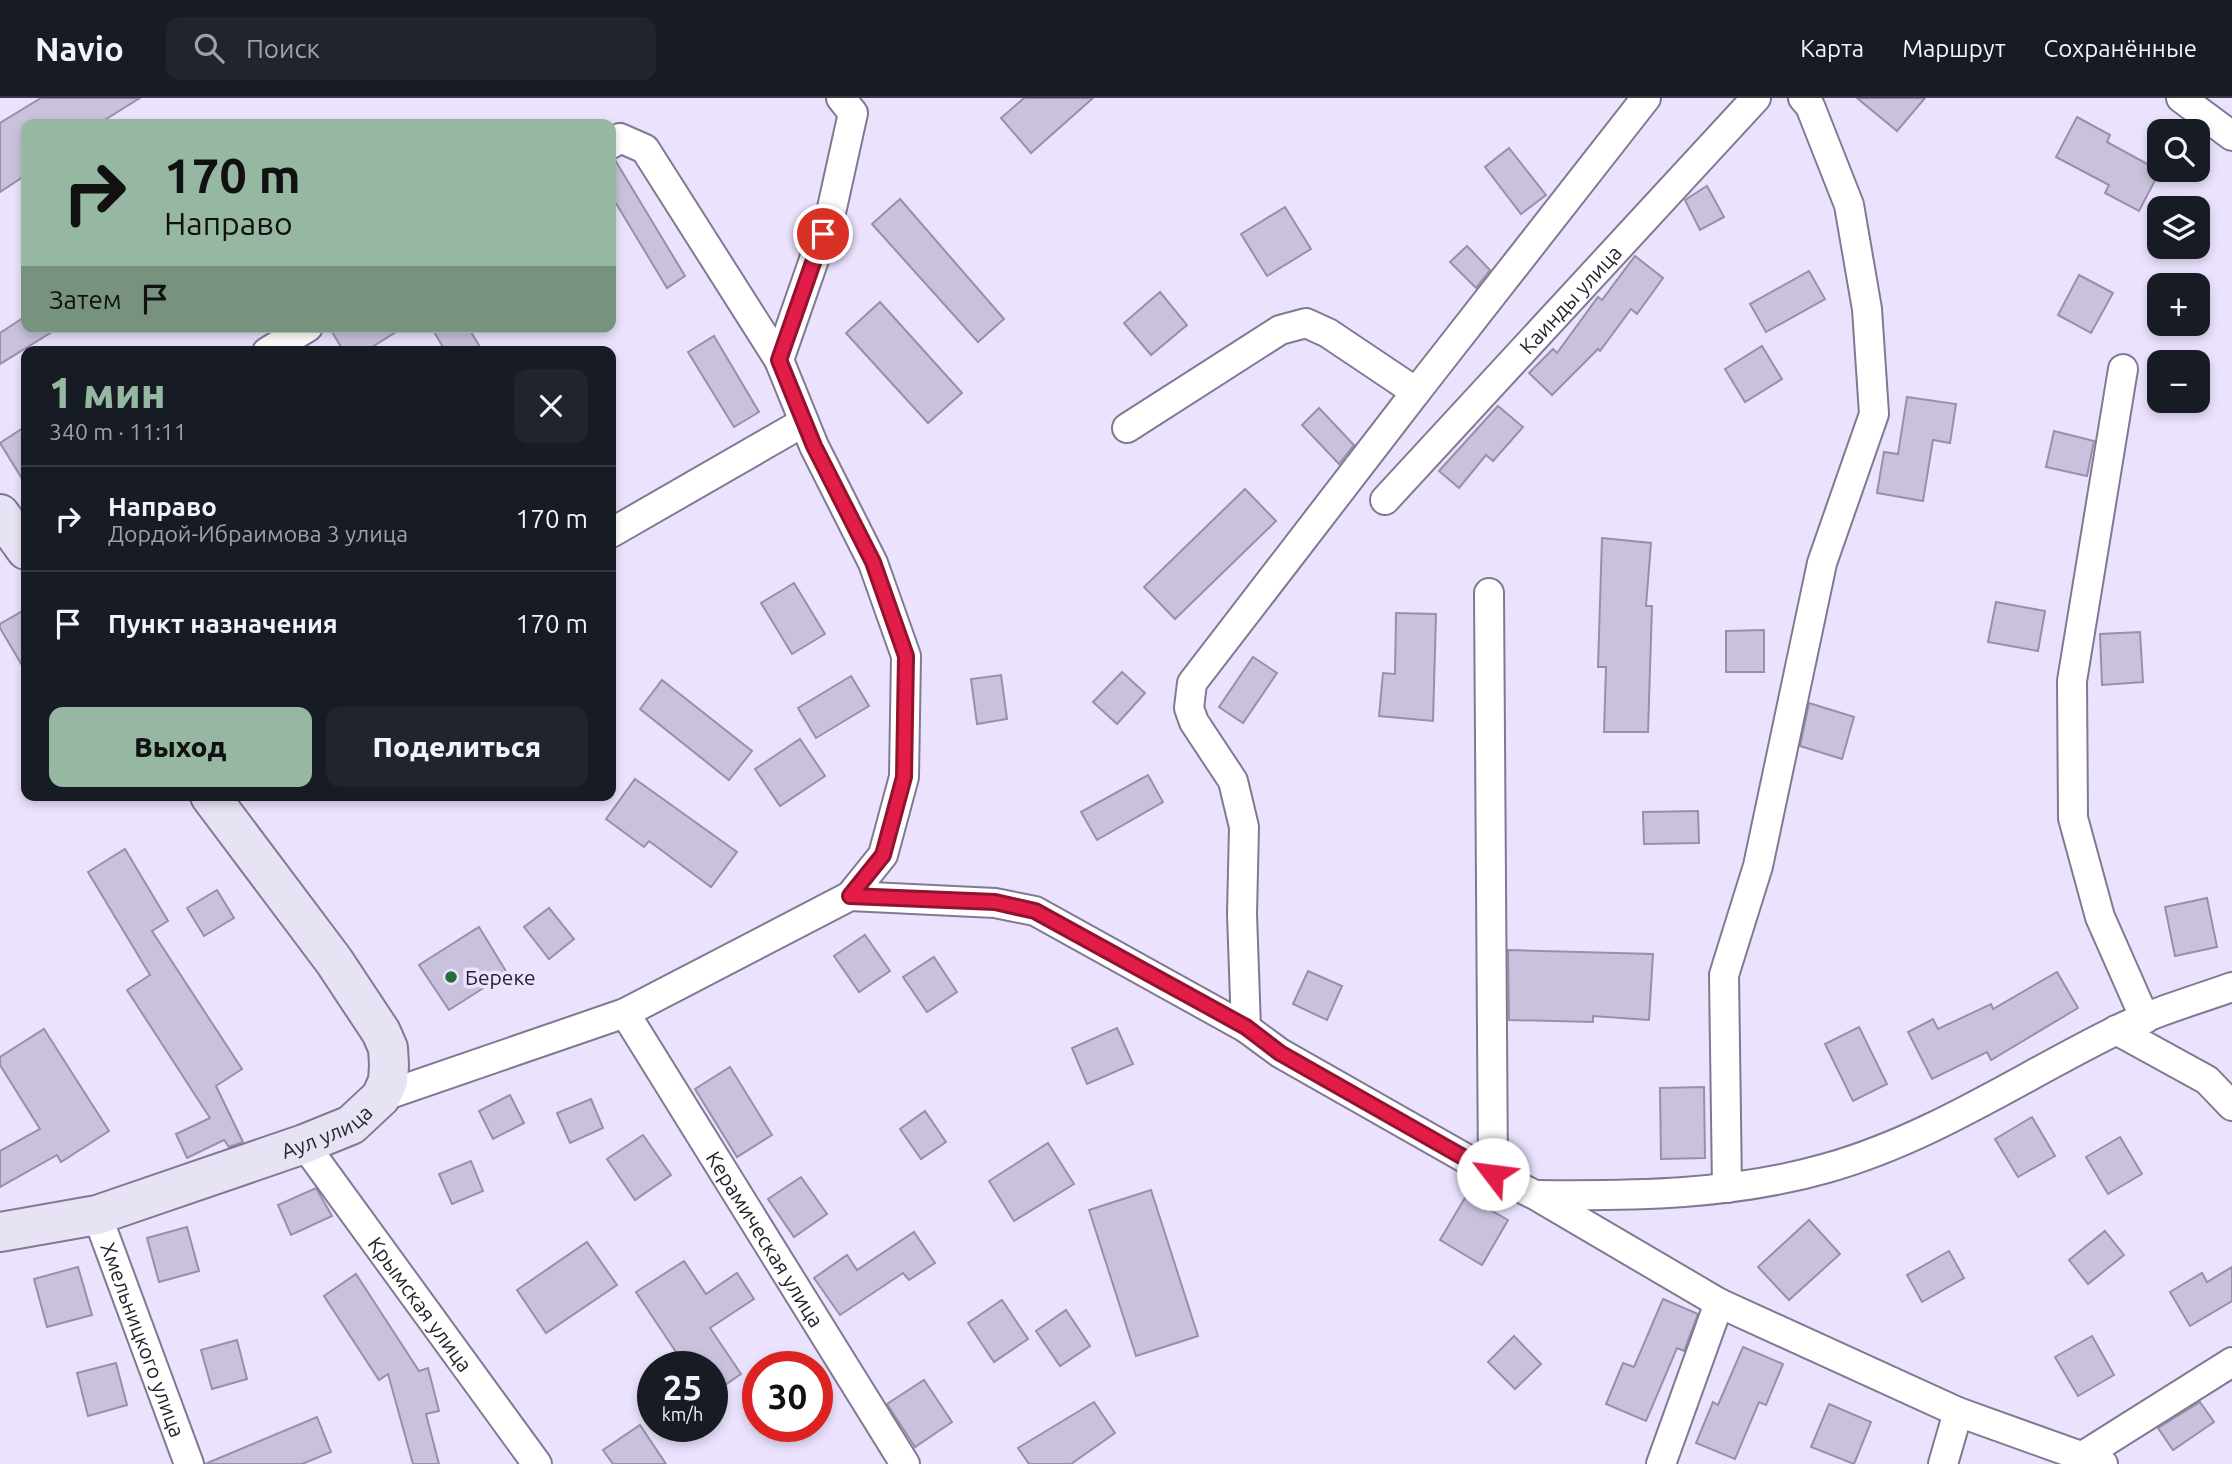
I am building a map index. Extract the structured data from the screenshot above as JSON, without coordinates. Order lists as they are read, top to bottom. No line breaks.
{"streets":{"main road":["Аул улица"],"street":["Каинды улица","Керамическая улица","Крымская улица","Хмельницкого улица"]},"crossings":[["Аул улица","Крымская улица"],["Аул улица","Хмельницкого улица"]],"places":["Береке"],"page":{"header":"Navio","search":"Поиск","nav":["Карта","Маршрут","Сохранённые"],"map_buttons":["+","−"],"turn":["170 m","Направо"],"then":"Затем","heading":["1 мин","340 m · 11:11"],"list":[{"name":"Направо","note":"Дордой-Ибраимова 3 улица","value":"170 m"},{"name":"Пункт назначения","value":"170 m"}],"buttons":["Выход","Поделиться"],"speed":"25 km/h","limit":"30"}}
